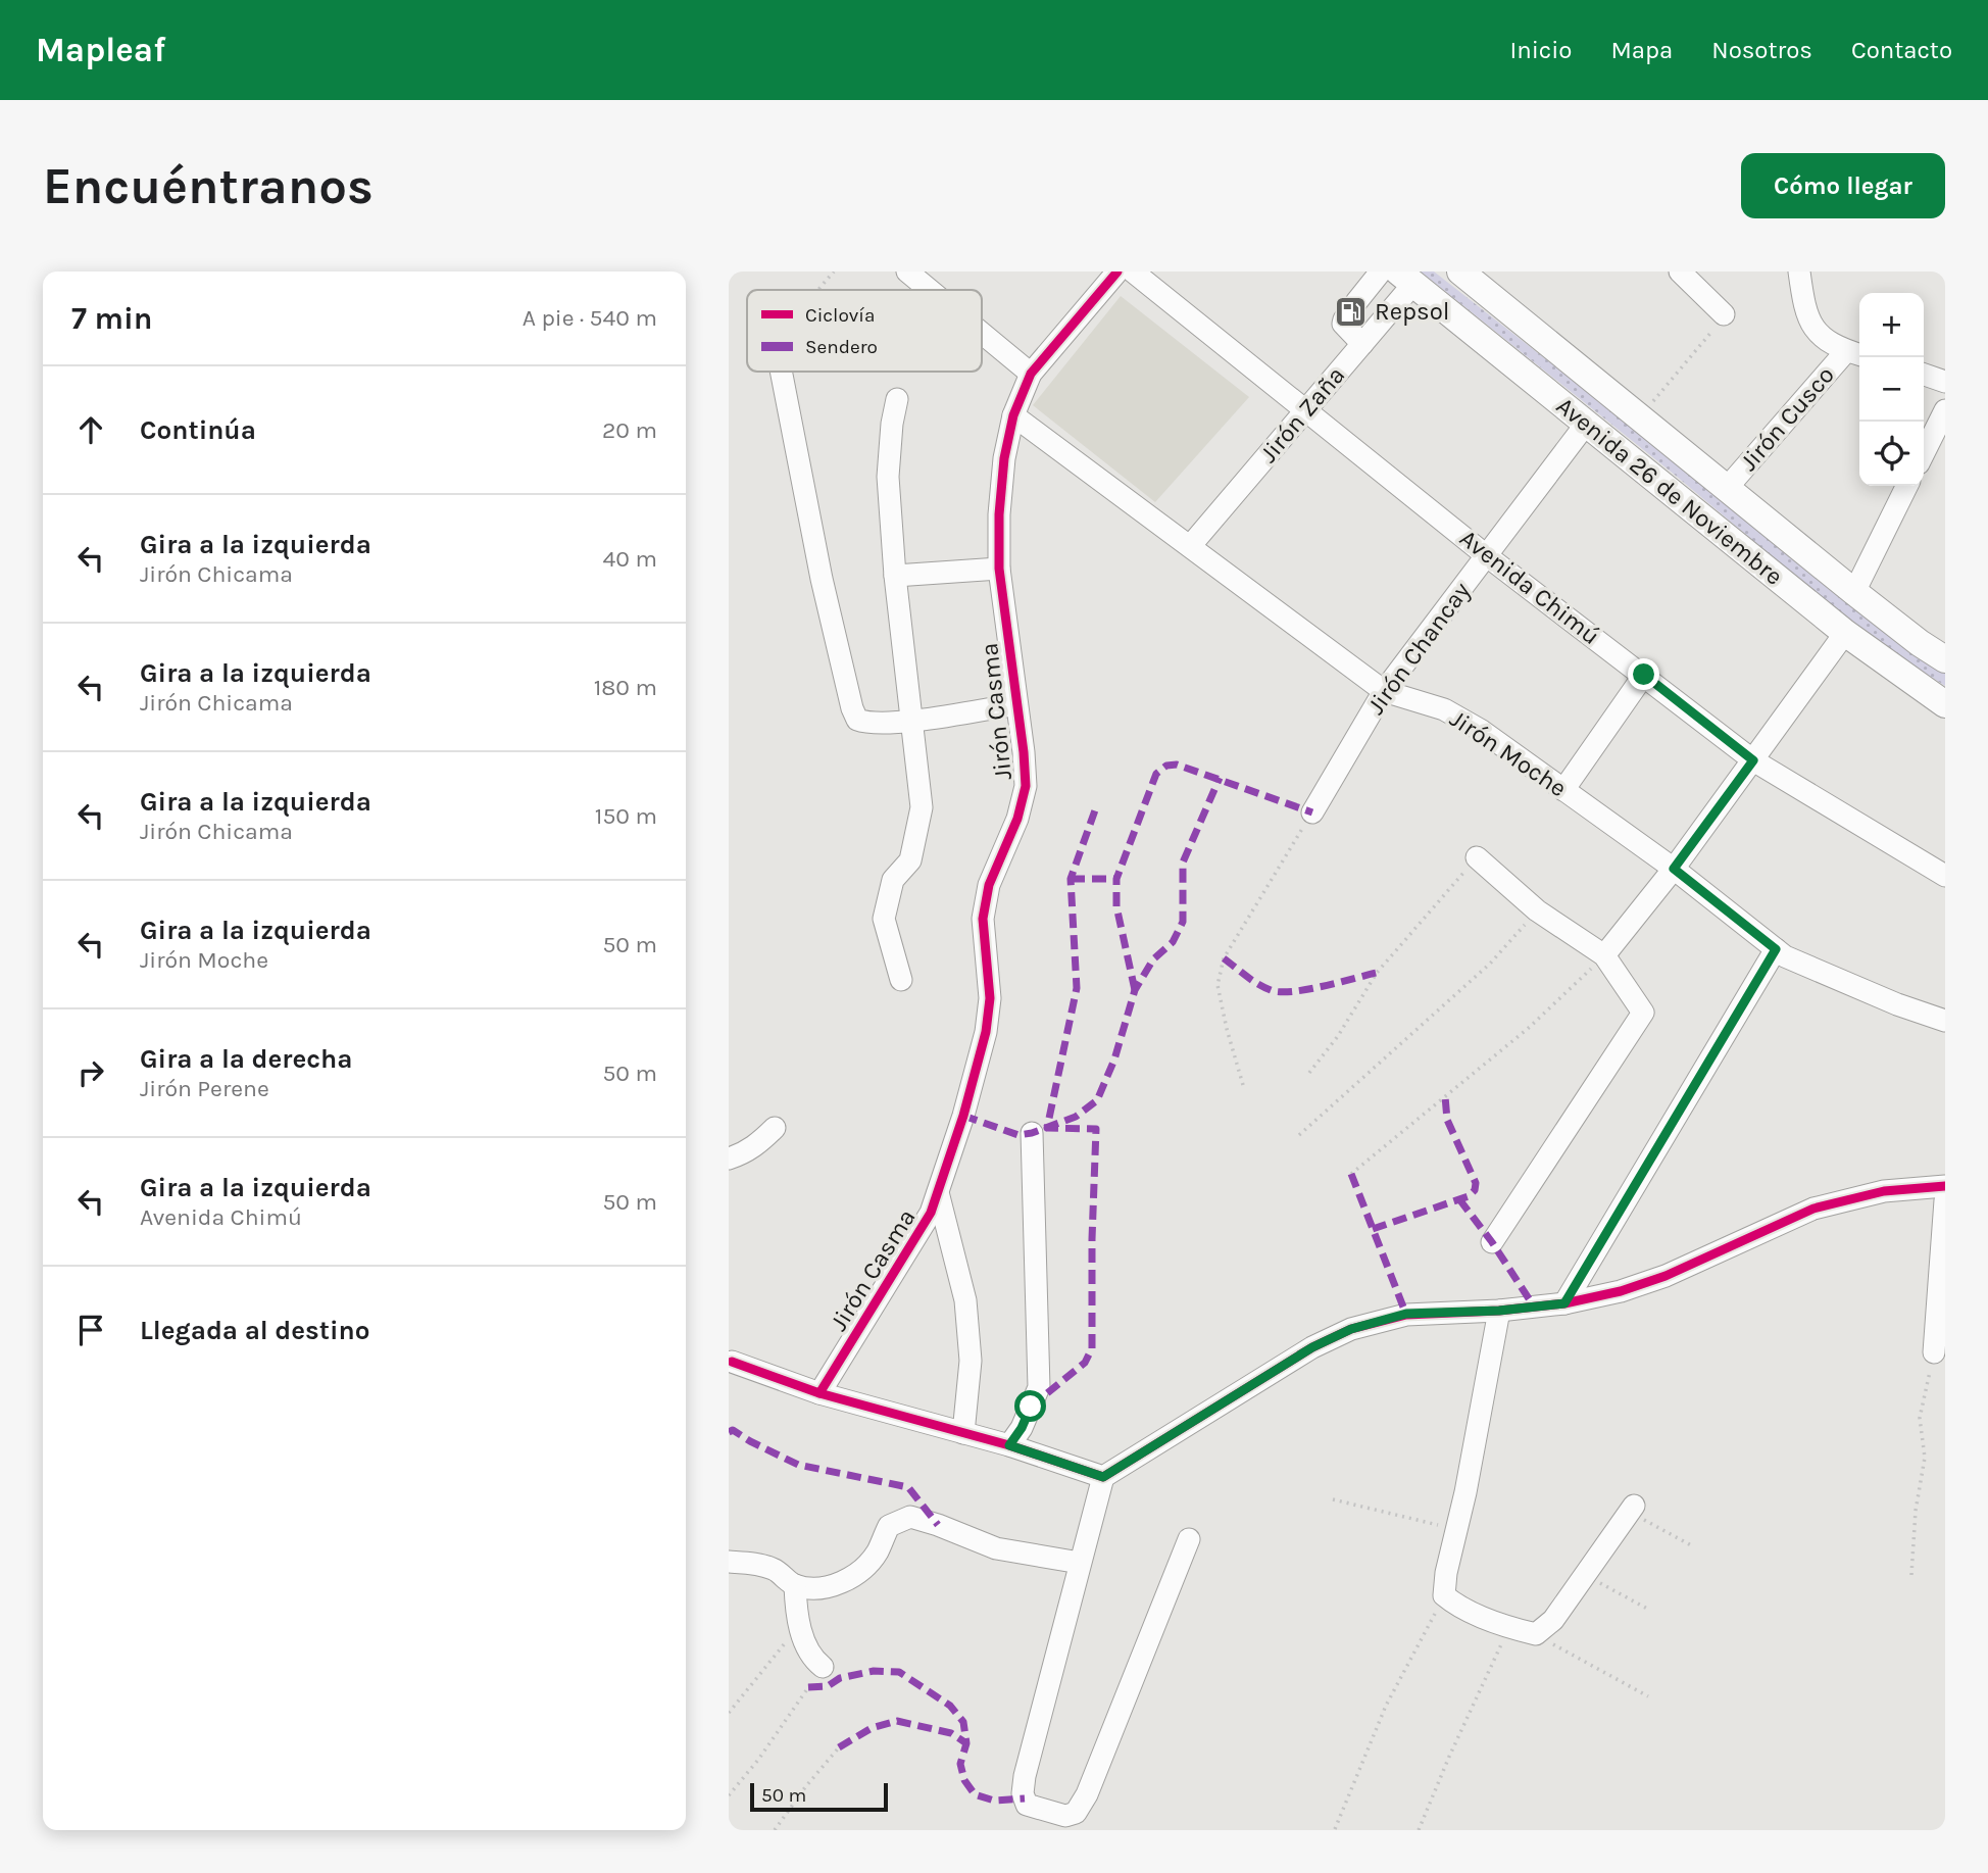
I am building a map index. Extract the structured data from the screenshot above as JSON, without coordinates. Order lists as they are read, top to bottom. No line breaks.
{"streets":{"main road":["Avenida 26 de Noviembre"],"street":["Jirón Zaña","Jirón Cusco","Avenida Chimú","Jirón Chancay","Jirón Casma","Jirón Moche"]},"crossings":[["Jirón Zaña","Avenida 26 de Noviembre"],["Jirón Zaña","Avenida Chimú"],["Jirón Zaña","Jirón Moche"],["Jirón Cusco","Avenida 26 de Noviembre"],["Avenida 26 de Noviembre","Jirón Chancay"],["Avenida Chimú","Jirón Chancay"],["Jirón Chancay","Jirón Moche"],["Jirón Casma","Jirón Moche"]],"places":{"fuel station":["Repsol"]},"legend":["Ciclovía","Sendero"],"scale_bar":"50 m","page":{"header":"Mapleaf","nav":["Inicio","Mapa","Nosotros","Contacto"],"buttons":"Cómo llegar","title":"Encuéntranos","heading":["7 min","A pie · 540 m"],"map_buttons":["+","−"],"list":[["Continúa","20 m"],["Gira a la izquierda","Jirón Chicama","40 m"],["Gira a la izquierda","Jirón Chicama","180 m"],["Gira a la izquierda","Jirón Chicama","150 m"],["Gira a la izquierda","Jirón Moche","50 m"],["Gira a la derecha","Jirón Perene","50 m"],["Gira a la izquierda","Avenida Chimú","50 m"],"Llegada al destino"],"scale":"50 m"}}
